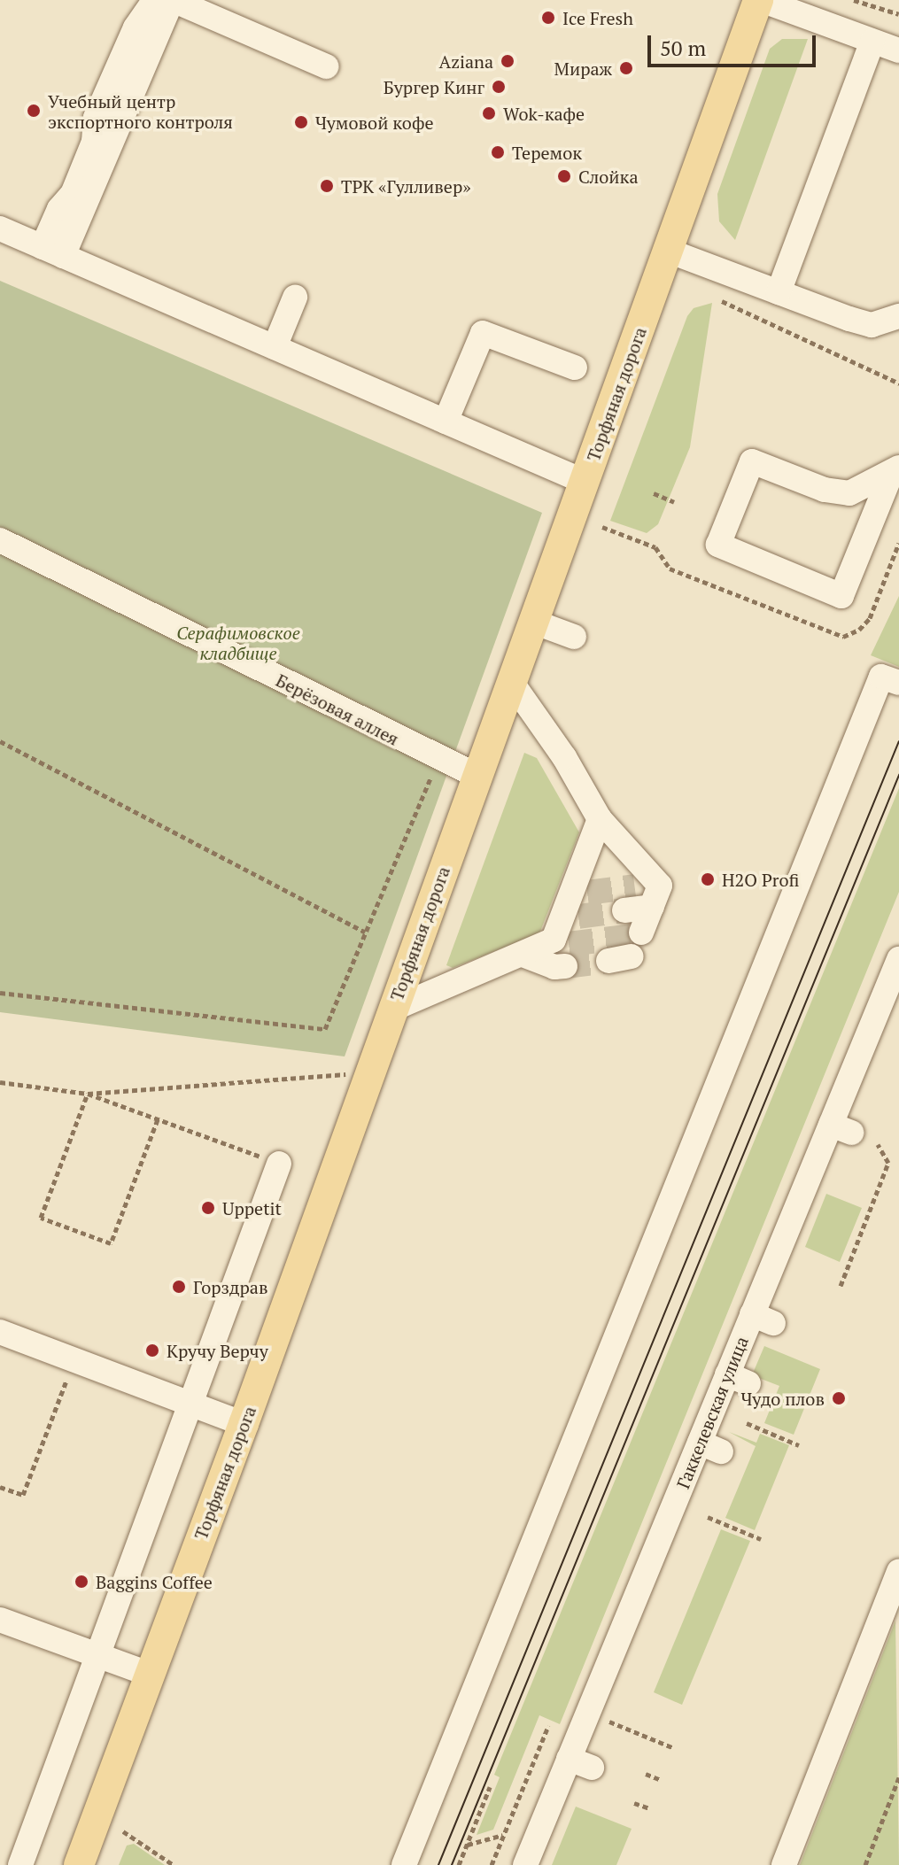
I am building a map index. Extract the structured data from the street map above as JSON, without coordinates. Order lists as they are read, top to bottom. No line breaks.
{"streets":{"main road":["Торфяная дорога"],"street":["Берёзовая аллея","Гаккелевская улица"]},"crossings":[["Торфяная дорога","Берёзовая аллея"]],"parks":["Серафимовское кладбище"],"places":["Ice Fresh","Aziana","Мираж","Бургер Кинг","Учебный центр экспортного контроля","Wok-кафе","Чумовой кофе","Теремок","Слойка","ТРК «Гулливер»","H2O Profi","Uppetit","Горздрав","Кручу Верчу","Чудо плов","Baggins Coffee"],"scale_bar":"50 m"}
